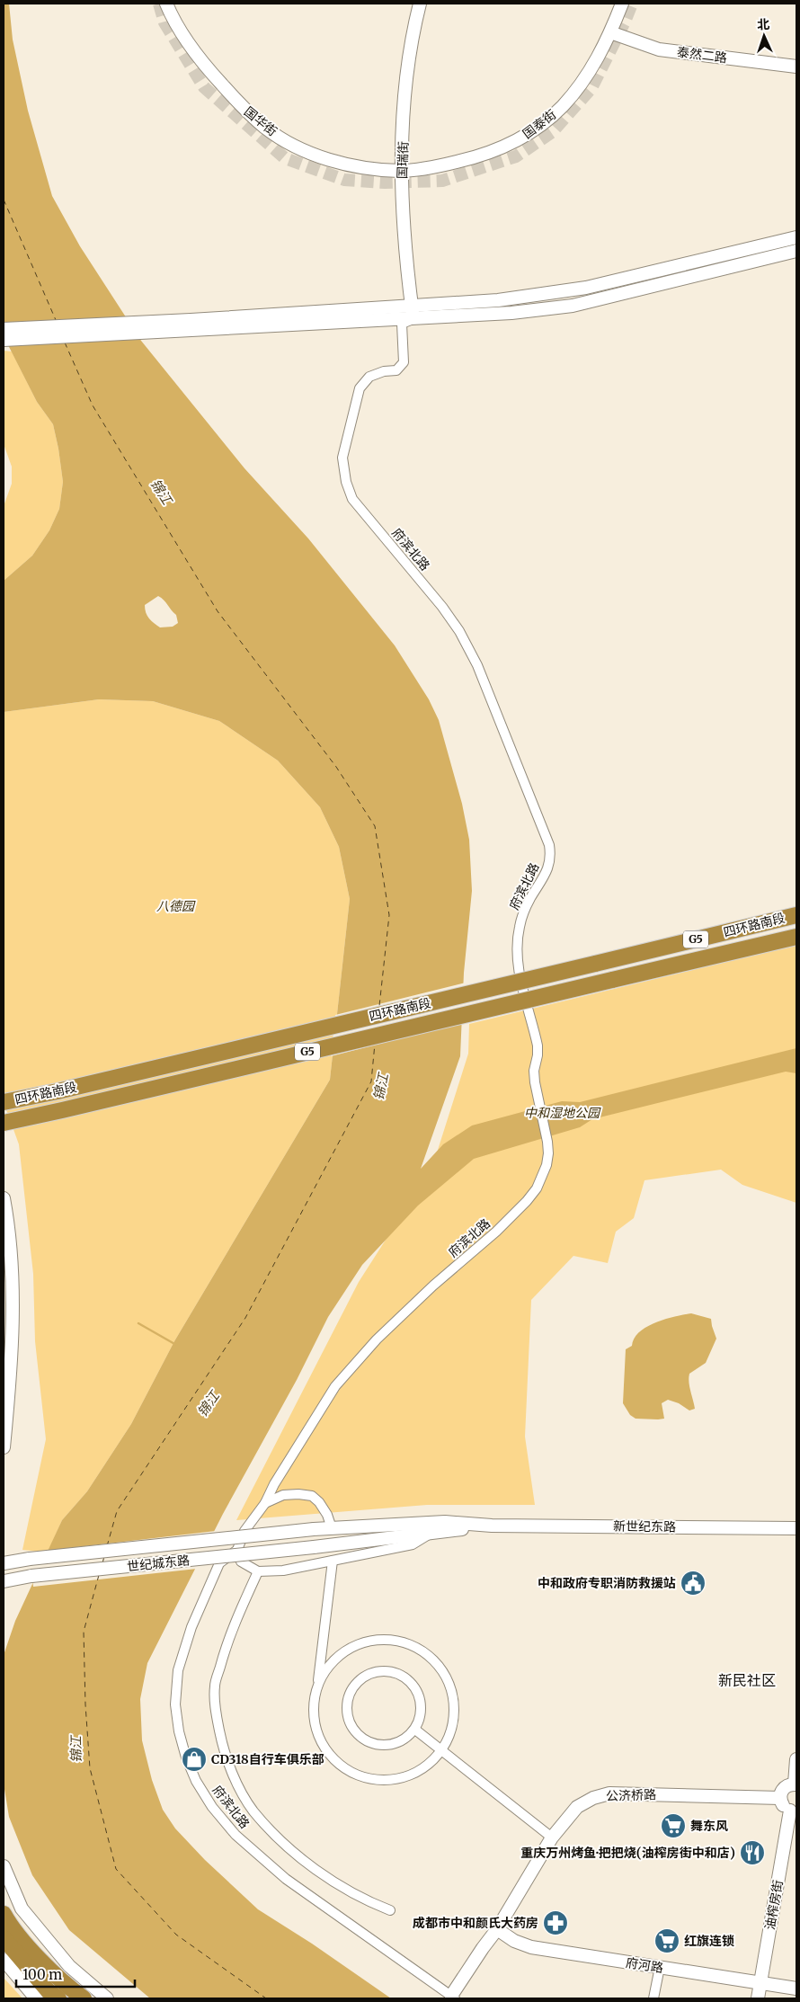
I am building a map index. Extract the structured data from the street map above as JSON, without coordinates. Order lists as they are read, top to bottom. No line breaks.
{"streets":{"highway":["四环路南段","G5"],"street":["泰然二路","国华街","国泰街","国瑞街","府滨北路","新世纪东路","世纪城东路","公济桥路","油榨房街","府河路"]},"crossings":[["泰然二路","国泰街"],["国华街","国泰街"],["国华街","国瑞街"],["国泰街","国瑞街"],["国瑞街","府滨北路"],["府滨北路","公济桥路"],["新世纪东路","世纪城东路"],["公济桥路","府河路"],["油榨房街","府河路"]],"districts":["新民社区"],"water":["锦江"],"parks":["八德园","中和湿地公园"],"places":{"public building":["中和政府专职消防救援站"],"shop":["CD318自行车俱乐部"],"supermarket":["舞东风","红旗连锁"],"restaurant":["重庆万州烤鱼·把把烧(油榨房街中和店)"],"pharmacy":["成都市中和颜氏大药房"]},"scale_bar":"100 m","north":"top"}
